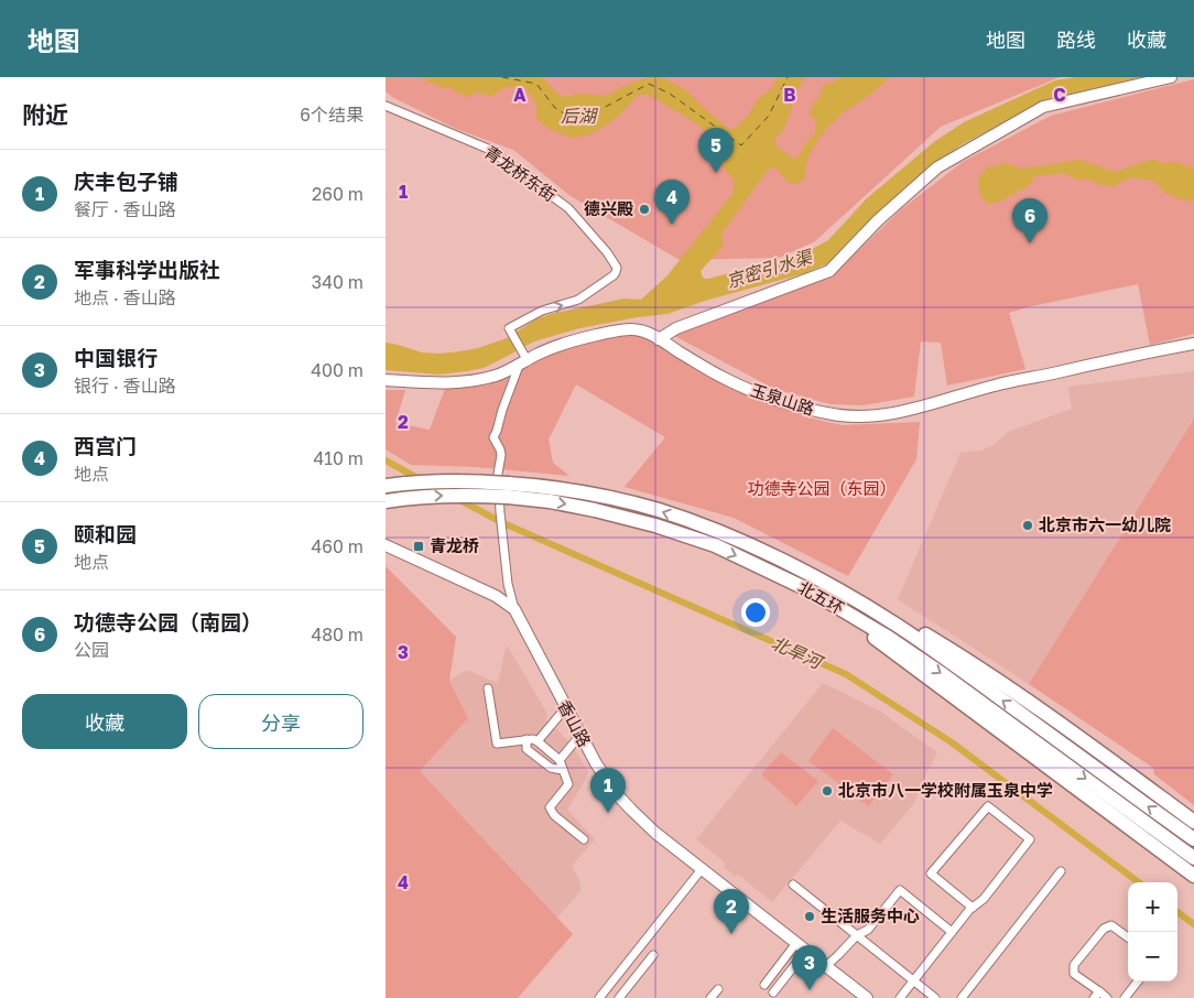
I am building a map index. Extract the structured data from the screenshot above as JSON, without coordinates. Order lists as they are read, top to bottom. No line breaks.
{"streets":{"highway":["北五环"],"street":["青龙桥东街","玉泉山路","香山路"]},"crossings":[["青龙桥东街","玉泉山路"]],"water":["后湖","京密引水渠","北旱河"],"parks":["功德寺公园（东园）"],"places":{"other":["德兴殿","北京市六一幼儿院","北京市八一学校附属玉泉中学","生活服务中心"],"transit":["青龙桥"]},"page":{"header":"地图","nav":["地图","路线","收藏"],"heading":["附近","6个结果"],"pins":["5","4","6","1","2","3"],"list":[{"mark":"1","name":"庆丰包子铺","note":"餐厅 · 香山路","value":"260 m"},{"mark":"2","name":"军事科学出版社","note":"地点 · 香山路","value":"340 m"},{"mark":"3","name":"中国银行","note":"银行 · 香山路","value":"400 m"},{"mark":"4","name":"西宫门","note":"地点","value":"410 m"},{"mark":"5","name":"颐和园","note":"地点","value":"460 m"},{"mark":"6","name":"功德寺公园（南园）","note":"公园","value":"480 m"}],"buttons":["收藏","分享"],"map_buttons":["+","−"]},"grid":{"columns":["A","B","C"],"rows":["1","2","3","4"]}}
